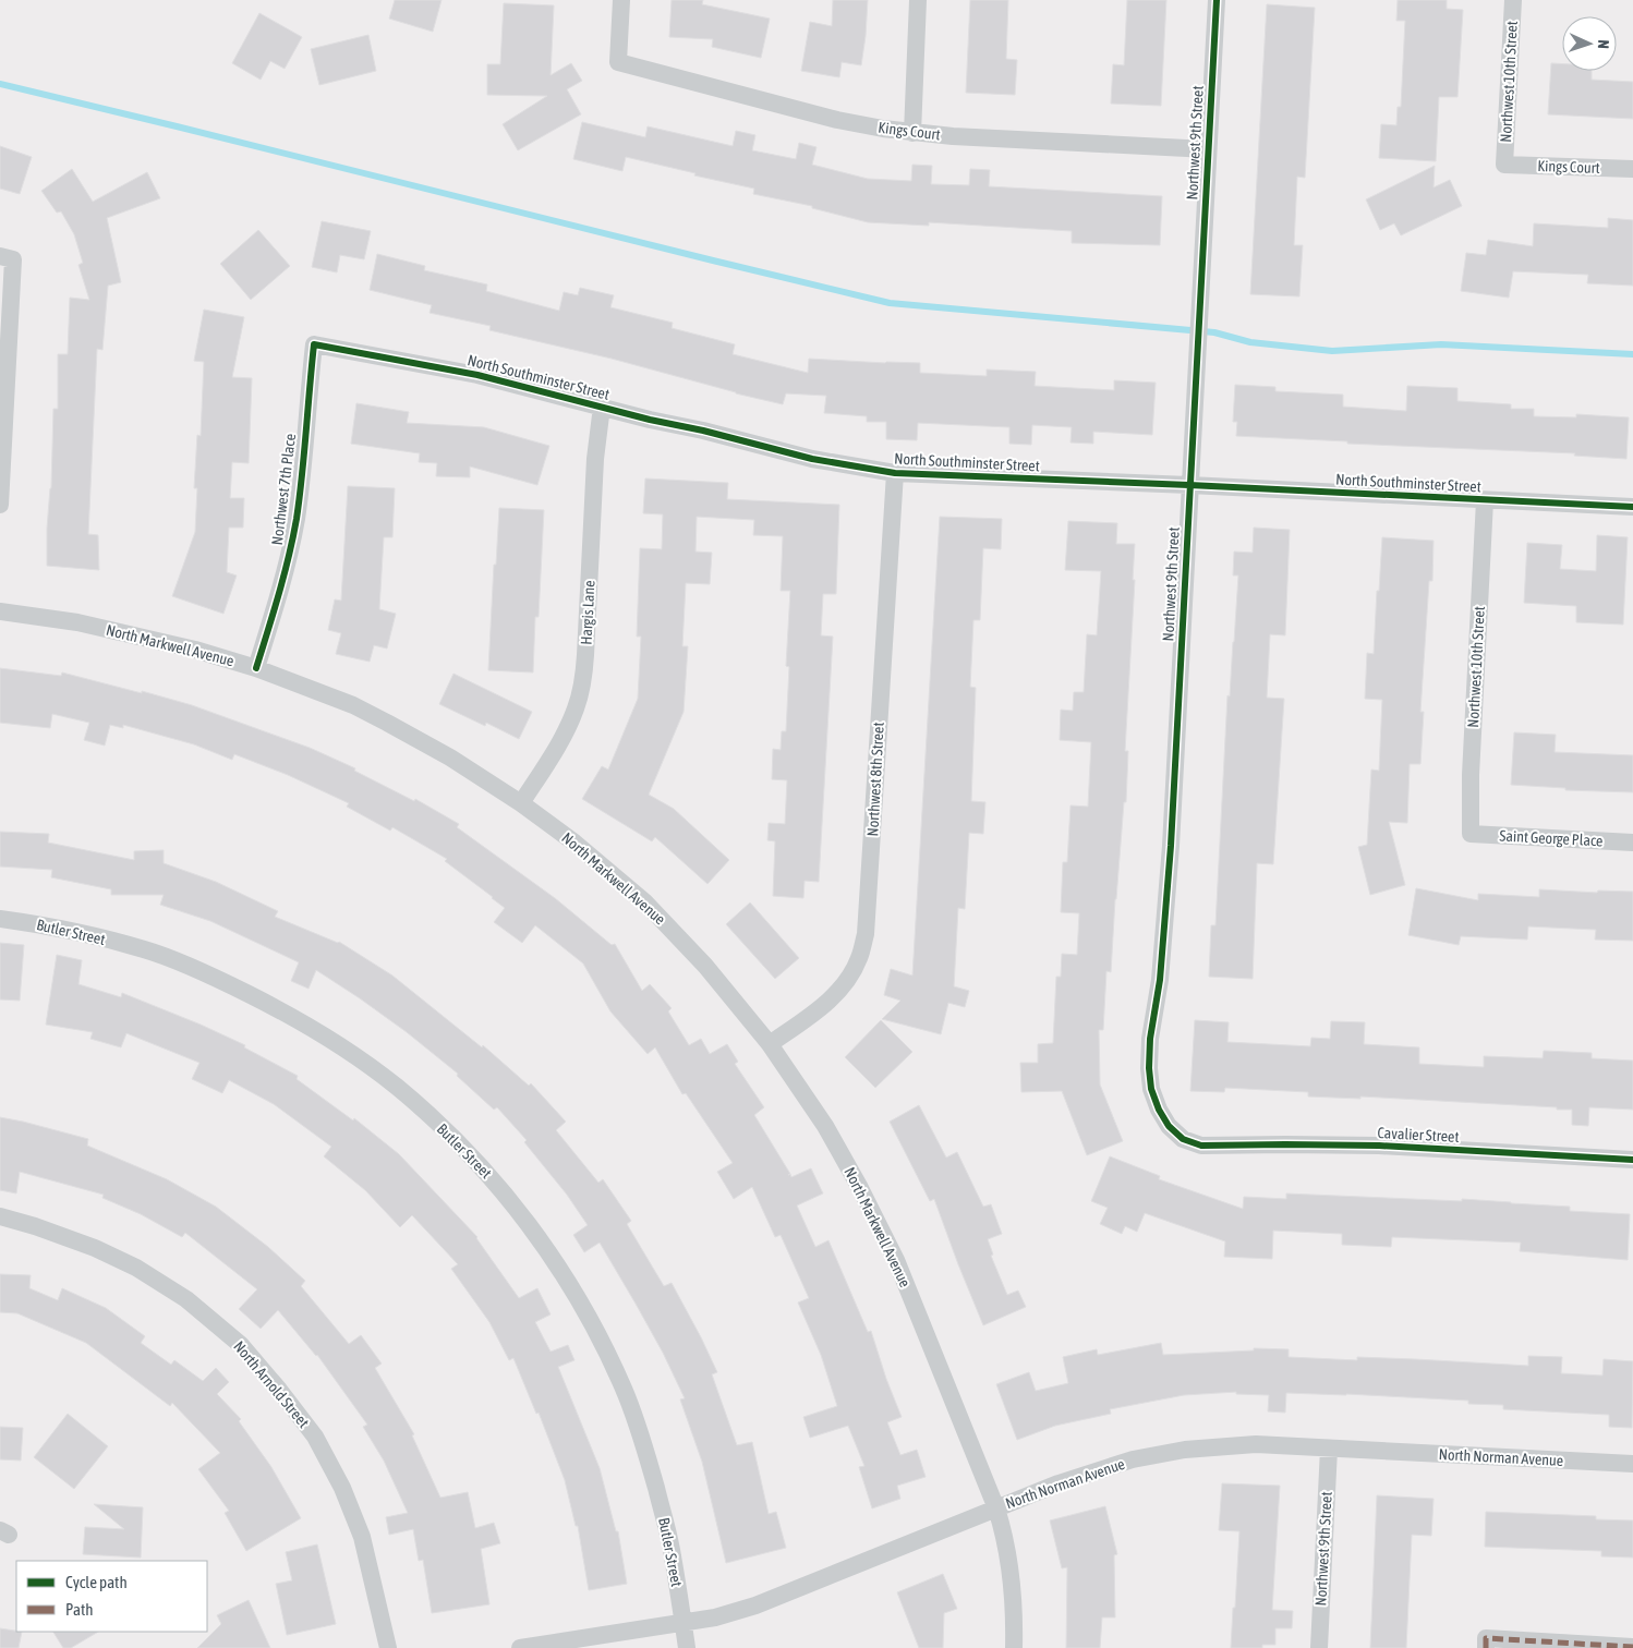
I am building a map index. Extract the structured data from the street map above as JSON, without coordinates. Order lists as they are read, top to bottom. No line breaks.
{"streets":{"street":["Northwest 10th Street","Kings Court","Northwest 9th Street","North Southminster Street","Northwest 7th Place","Hargis Lane","North Markwell Avenue","Northwest 8th Street","Saint George Place","Butler Street","Cavalier Street","North Arnold Street","North Norman Avenue"]},"crossings":[["Northwest 10th Street","Kings Court"],["Northwest 10th Street","North Southminster Street"],["Northwest 10th Street","Saint George Place"],["Kings Court","Northwest 9th Street"],["Northwest 9th Street","North Southminster Street"],["Northwest 9th Street","Cavalier Street"],["Northwest 9th Street","North Norman Avenue"],["North Southminster Street","Northwest 7th Place"],["North Southminster Street","Hargis Lane"],["North Southminster Street","Northwest 8th Street"],["Northwest 7th Place","North Markwell Avenue"],["Hargis Lane","North Markwell Avenue"],["North Markwell Avenue","Northwest 8th Street"],["North Markwell Avenue","North Norman Avenue"],["Butler Street","North Norman Avenue"]],"legend":["Cycle path","Path"],"north":"right"}
